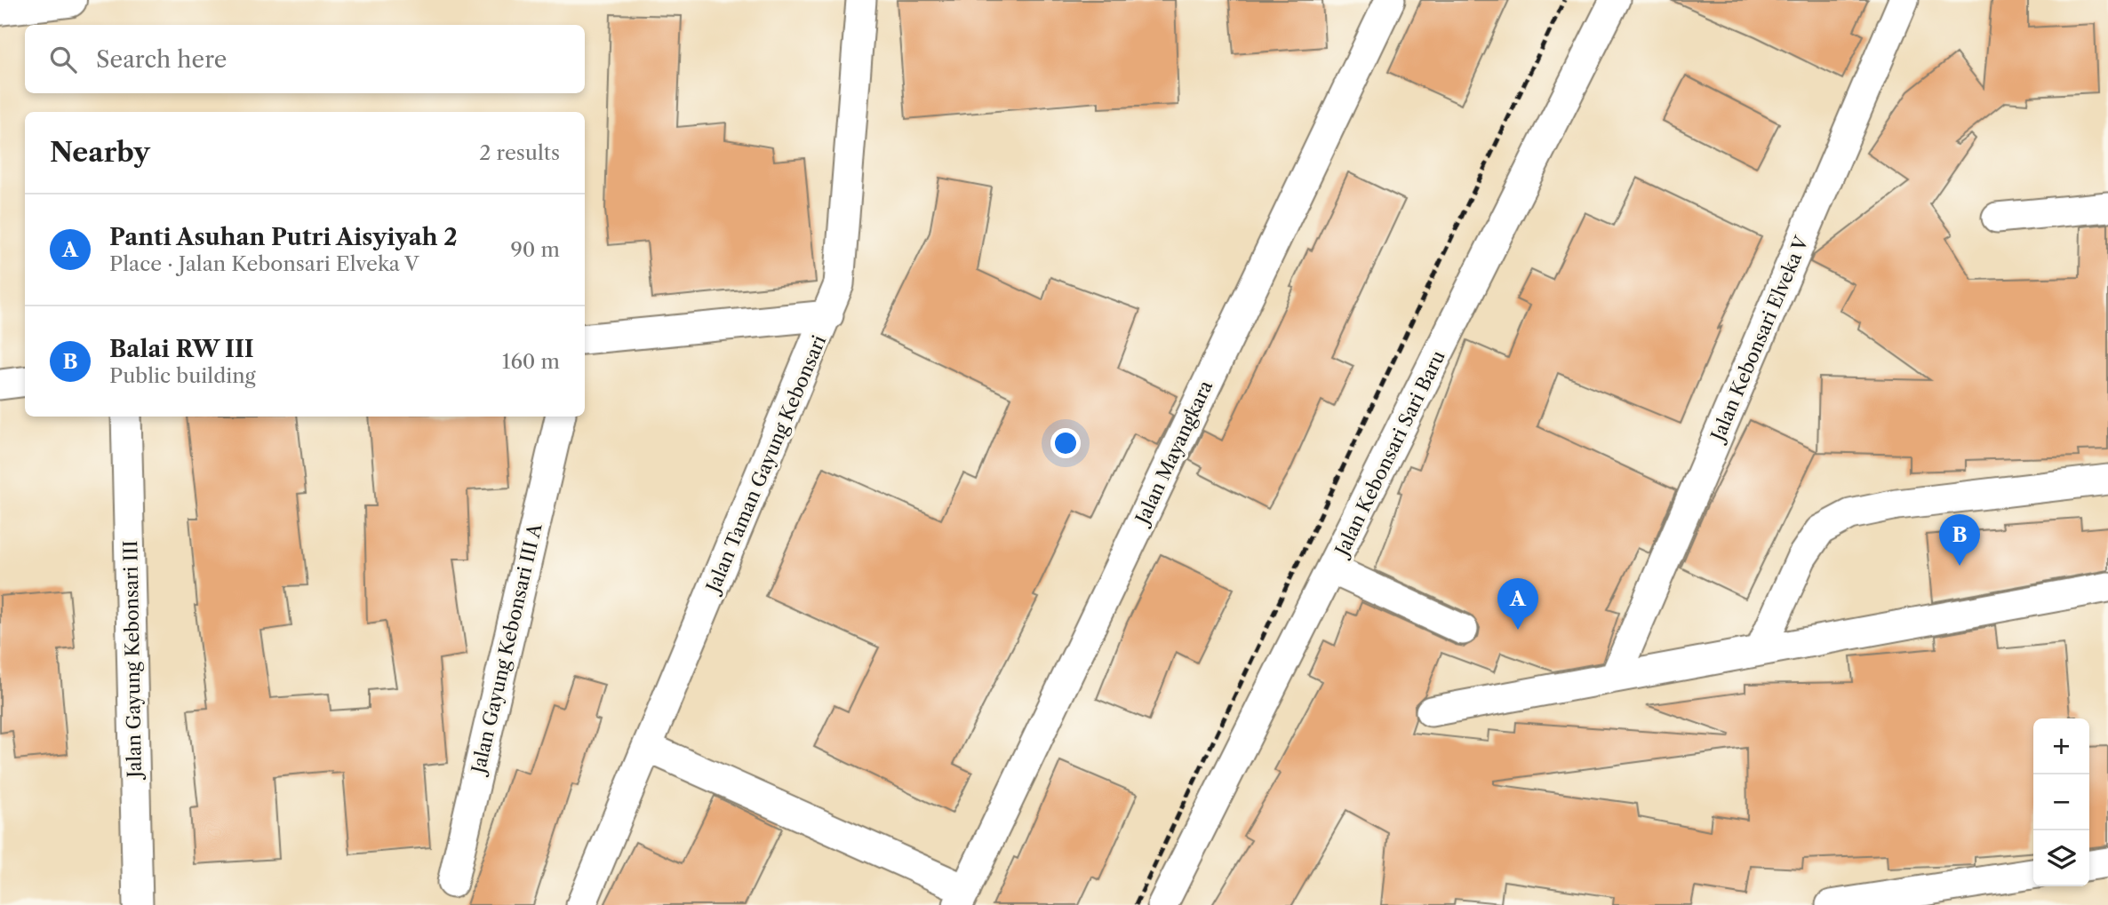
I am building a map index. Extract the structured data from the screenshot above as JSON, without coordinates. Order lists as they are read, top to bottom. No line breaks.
{"streets":{"street":["Jalan Kebonsari Elveka V","Jalan Mayangkara","Jalan Kebonsari Sari Baru","Jalan Taman Gayung Kebonsari","Jalan Gayung Kebonsari III A","Jalan Gayung Kebonsari III"]},"page":{"search":"Search here","heading":["Nearby","2 results"],"list":[{"mark":"A","name":"Panti Asuhan Putri Aisyiyah 2","note":"Place · Jalan Kebonsari Elveka V","value":"90 m"},{"mark":"B","name":"Balai RW III","note":"Public building","value":"160 m"}],"pins":["B","A"],"map_buttons":["+","−"]}}
